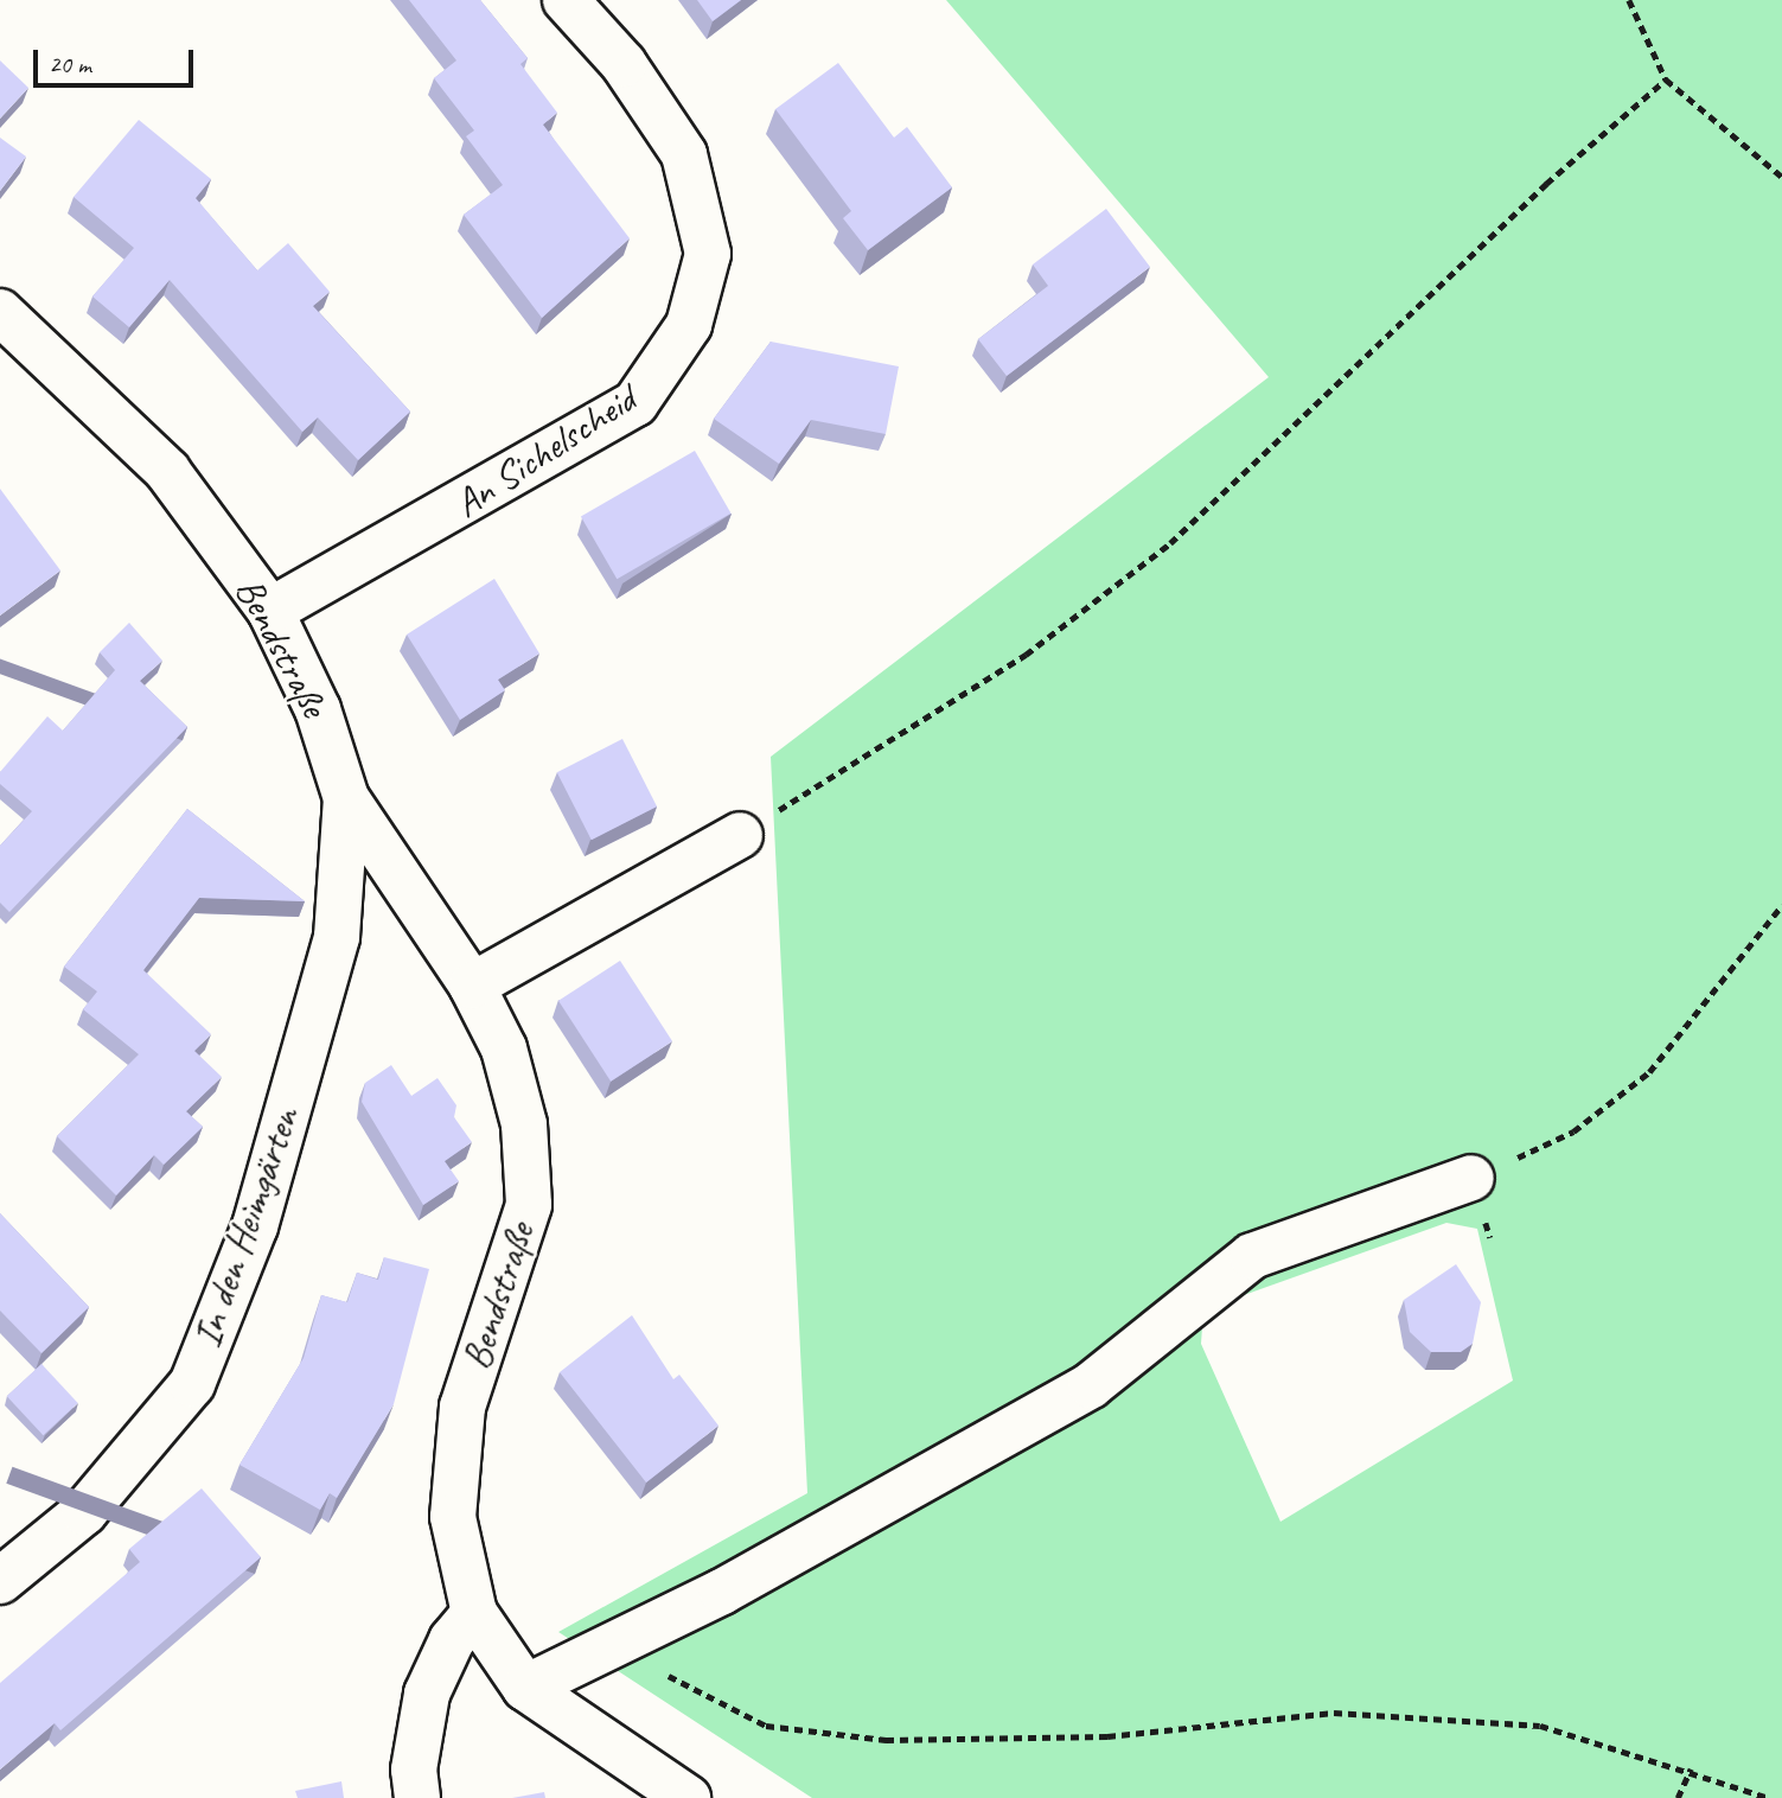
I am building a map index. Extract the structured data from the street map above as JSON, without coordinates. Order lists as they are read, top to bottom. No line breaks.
{"streets":{"street":["An Sichelscheid","Bendstraße","In den Heimgärten"]},"crossings":[["An Sichelscheid","Bendstraße"],["Bendstraße","In den Heimgärten"]],"scale_bar":"20 m"}
